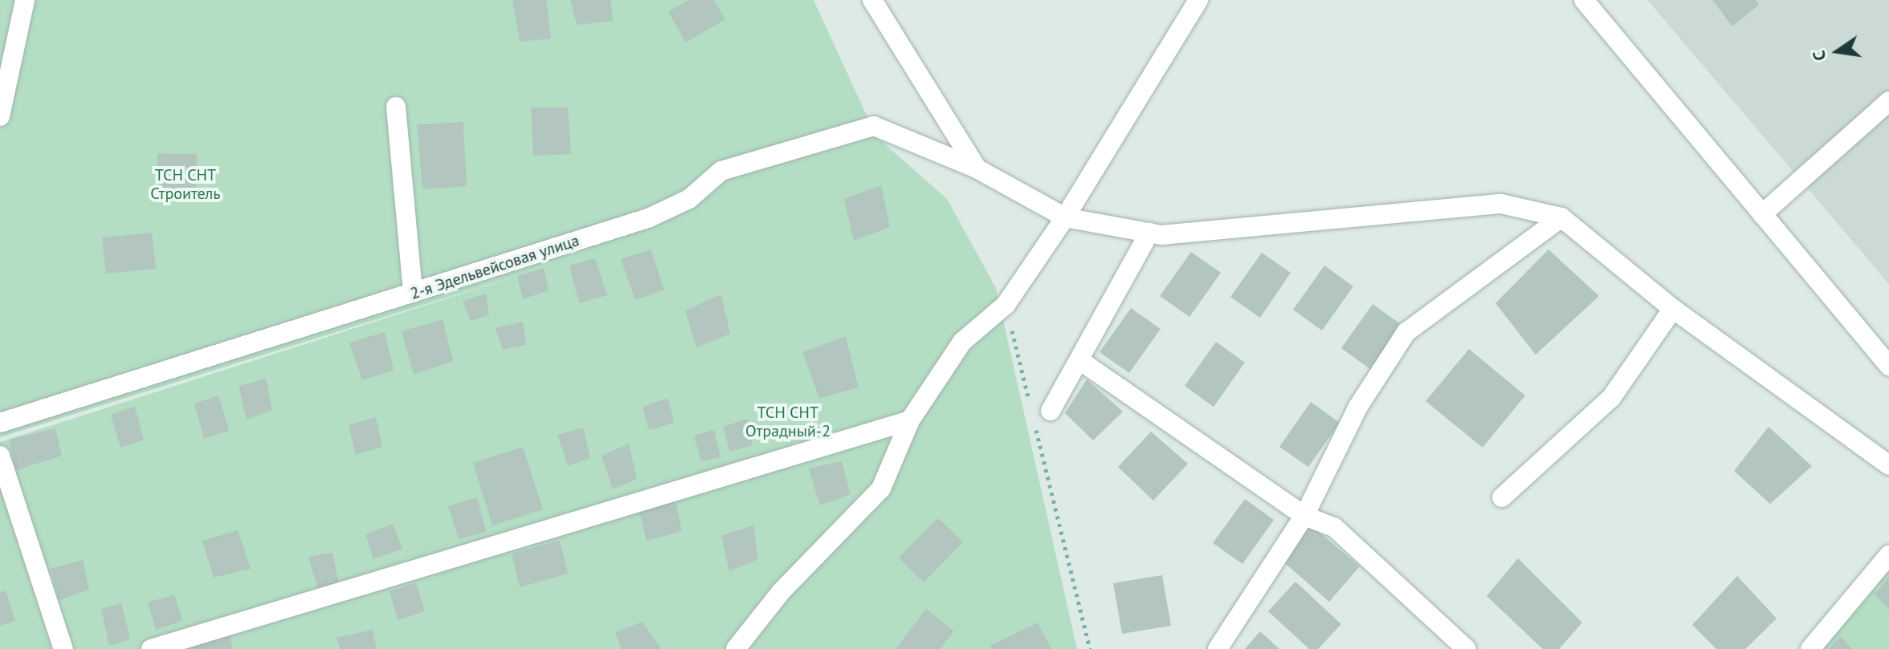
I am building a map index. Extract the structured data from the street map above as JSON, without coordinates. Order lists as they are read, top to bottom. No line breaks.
{"streets":{"lane":["2-я Эдельвейсовая улица"]},"parks":["ТСН СНТ Строитель","ТСН СНТ Отрадный-2"],"north":"left"}
